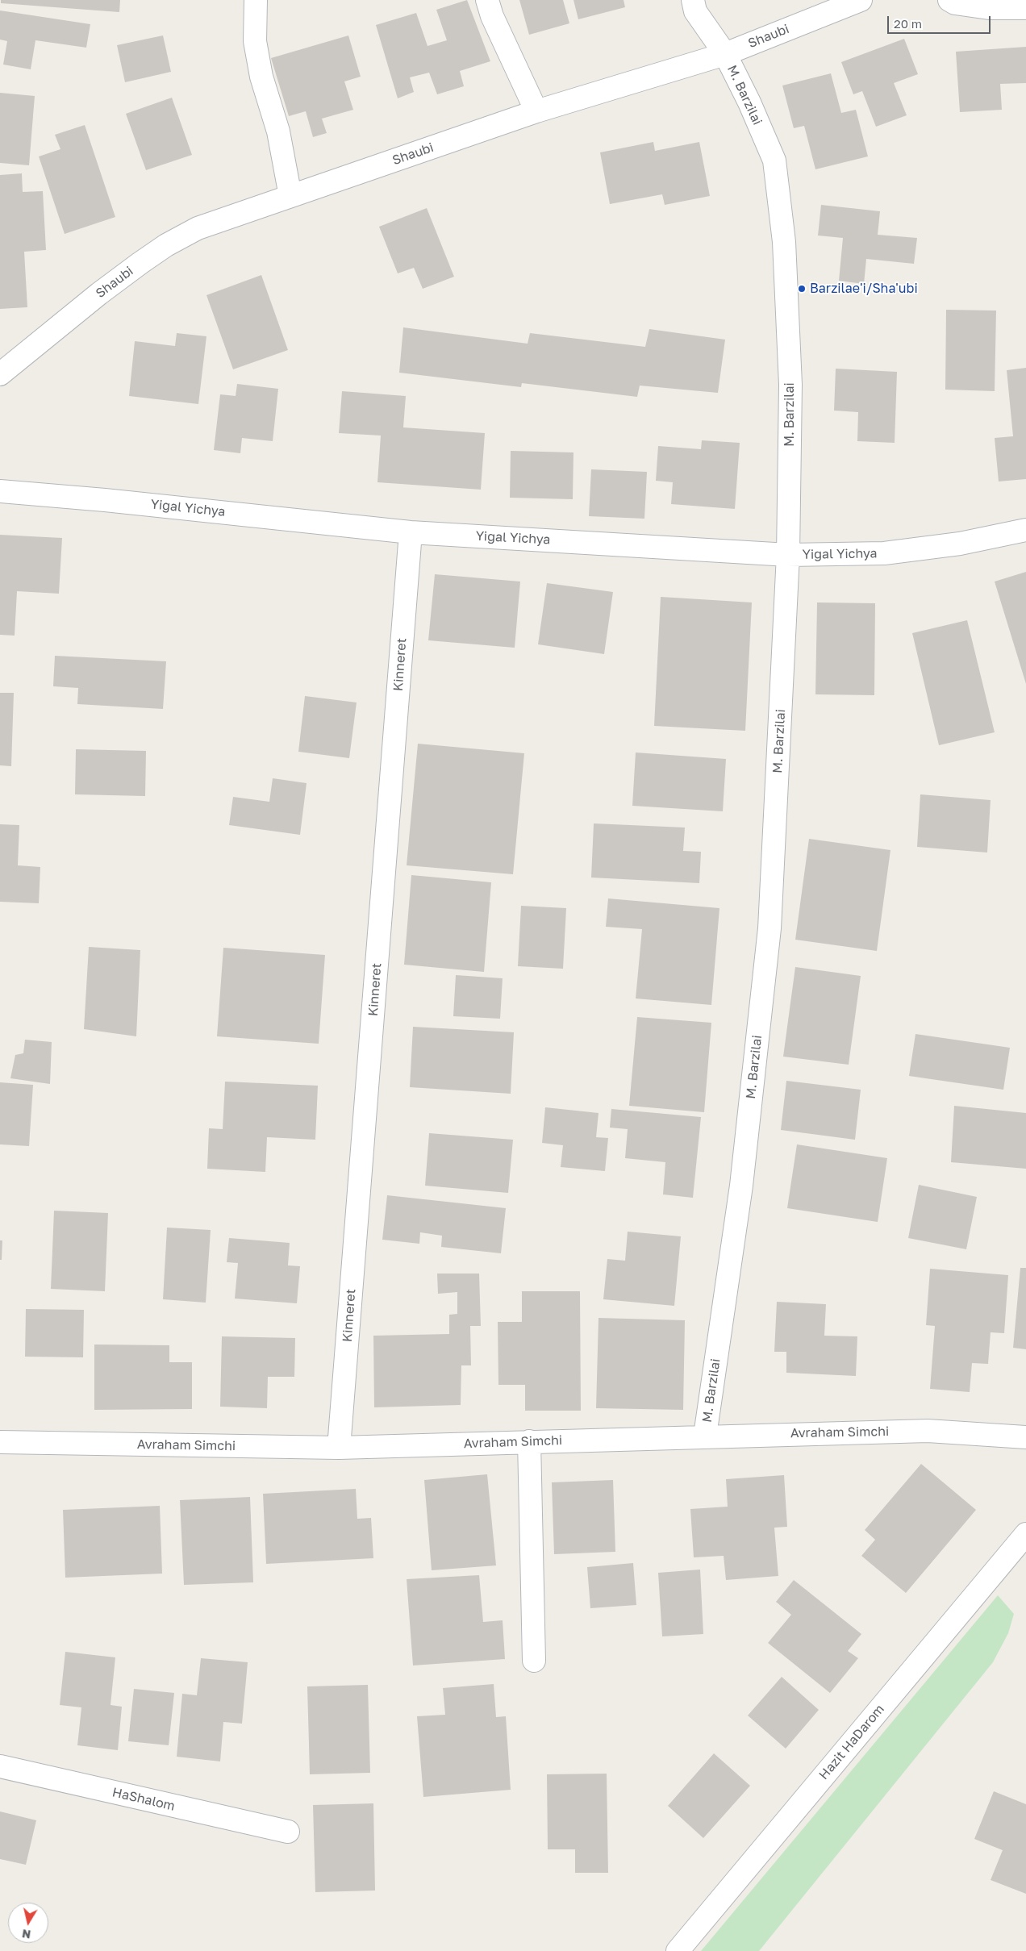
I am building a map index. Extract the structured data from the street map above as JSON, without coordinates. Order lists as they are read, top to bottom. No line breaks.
{"streets":{"street":["Shaubi","M. Barzilai","Yigal Yichya","Kinneret","Avraham Simchi","Hazit HaDarom","HaShalom"]},"crossings":[["Shaubi","M. Barzilai"],["M. Barzilai","Yigal Yichya"],["M. Barzilai","Avraham Simchi"],["Yigal Yichya","Kinneret"],["Kinneret","Avraham Simchi"]],"places":["Barzilae'i/Sha'ubi"],"scale_bar":"20 m","north":"bottom"}
